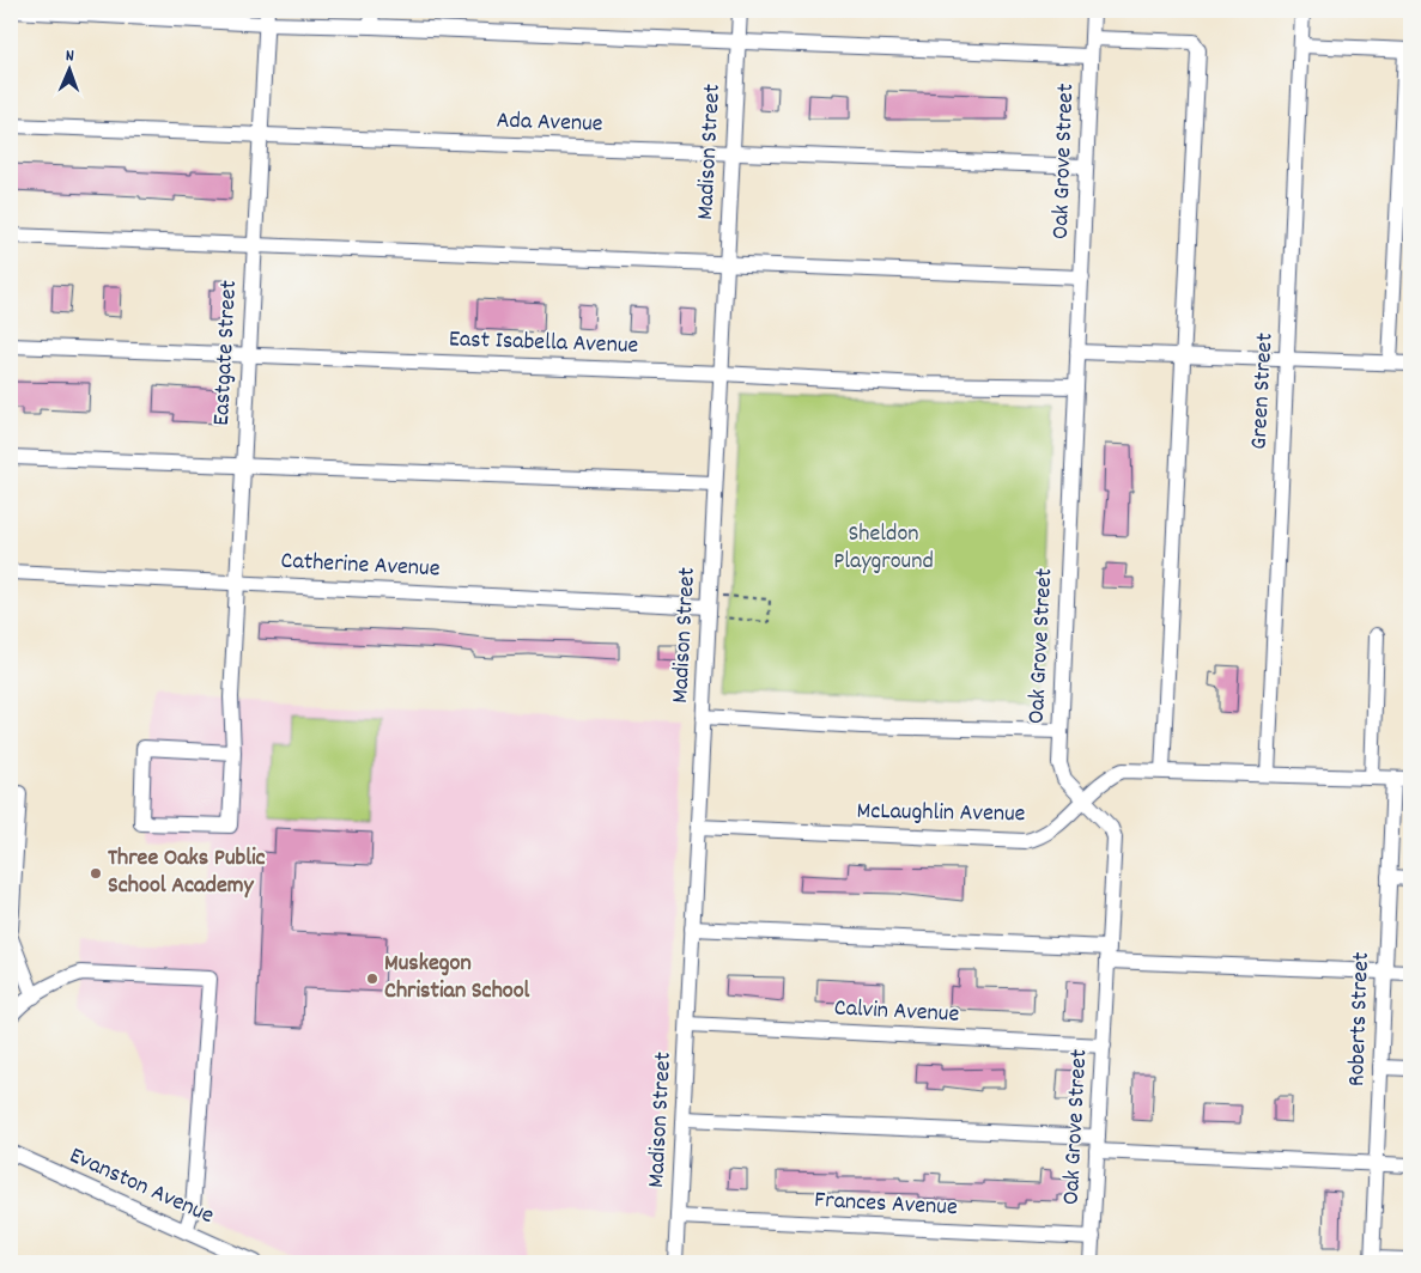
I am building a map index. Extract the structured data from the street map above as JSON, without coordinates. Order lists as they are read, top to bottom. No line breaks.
{"streets":{"street":["Ada Avenue","Madison Street","Oak Grove Street","East Isabella Avenue","Eastgate Street","Green Street","Catherine Avenue","McLaughlin Avenue","Calvin Avenue","Roberts Street","Evanston Avenue","Frances Avenue"]},"crossings":[["Ada Avenue","Madison Street"],["Ada Avenue","Oak Grove Street"],["Ada Avenue","Eastgate Street"],["Madison Street","East Isabella Avenue"],["Madison Street","Catherine Avenue"],["Madison Street","McLaughlin Avenue"],["Madison Street","Calvin Avenue"],["Madison Street","Frances Avenue"],["Oak Grove Street","East Isabella Avenue"],["Oak Grove Street","McLaughlin Avenue"],["Oak Grove Street","Calvin Avenue"],["Oak Grove Street","Frances Avenue"],["East Isabella Avenue","Eastgate Street"],["Eastgate Street","Catherine Avenue"],["Green Street","McLaughlin Avenue"],["McLaughlin Avenue","Roberts Street"]],"parks":["Sheldon Playground"],"places":["Three Oaks Public School Academy","Muskegon Christian School"],"north":"top"}
